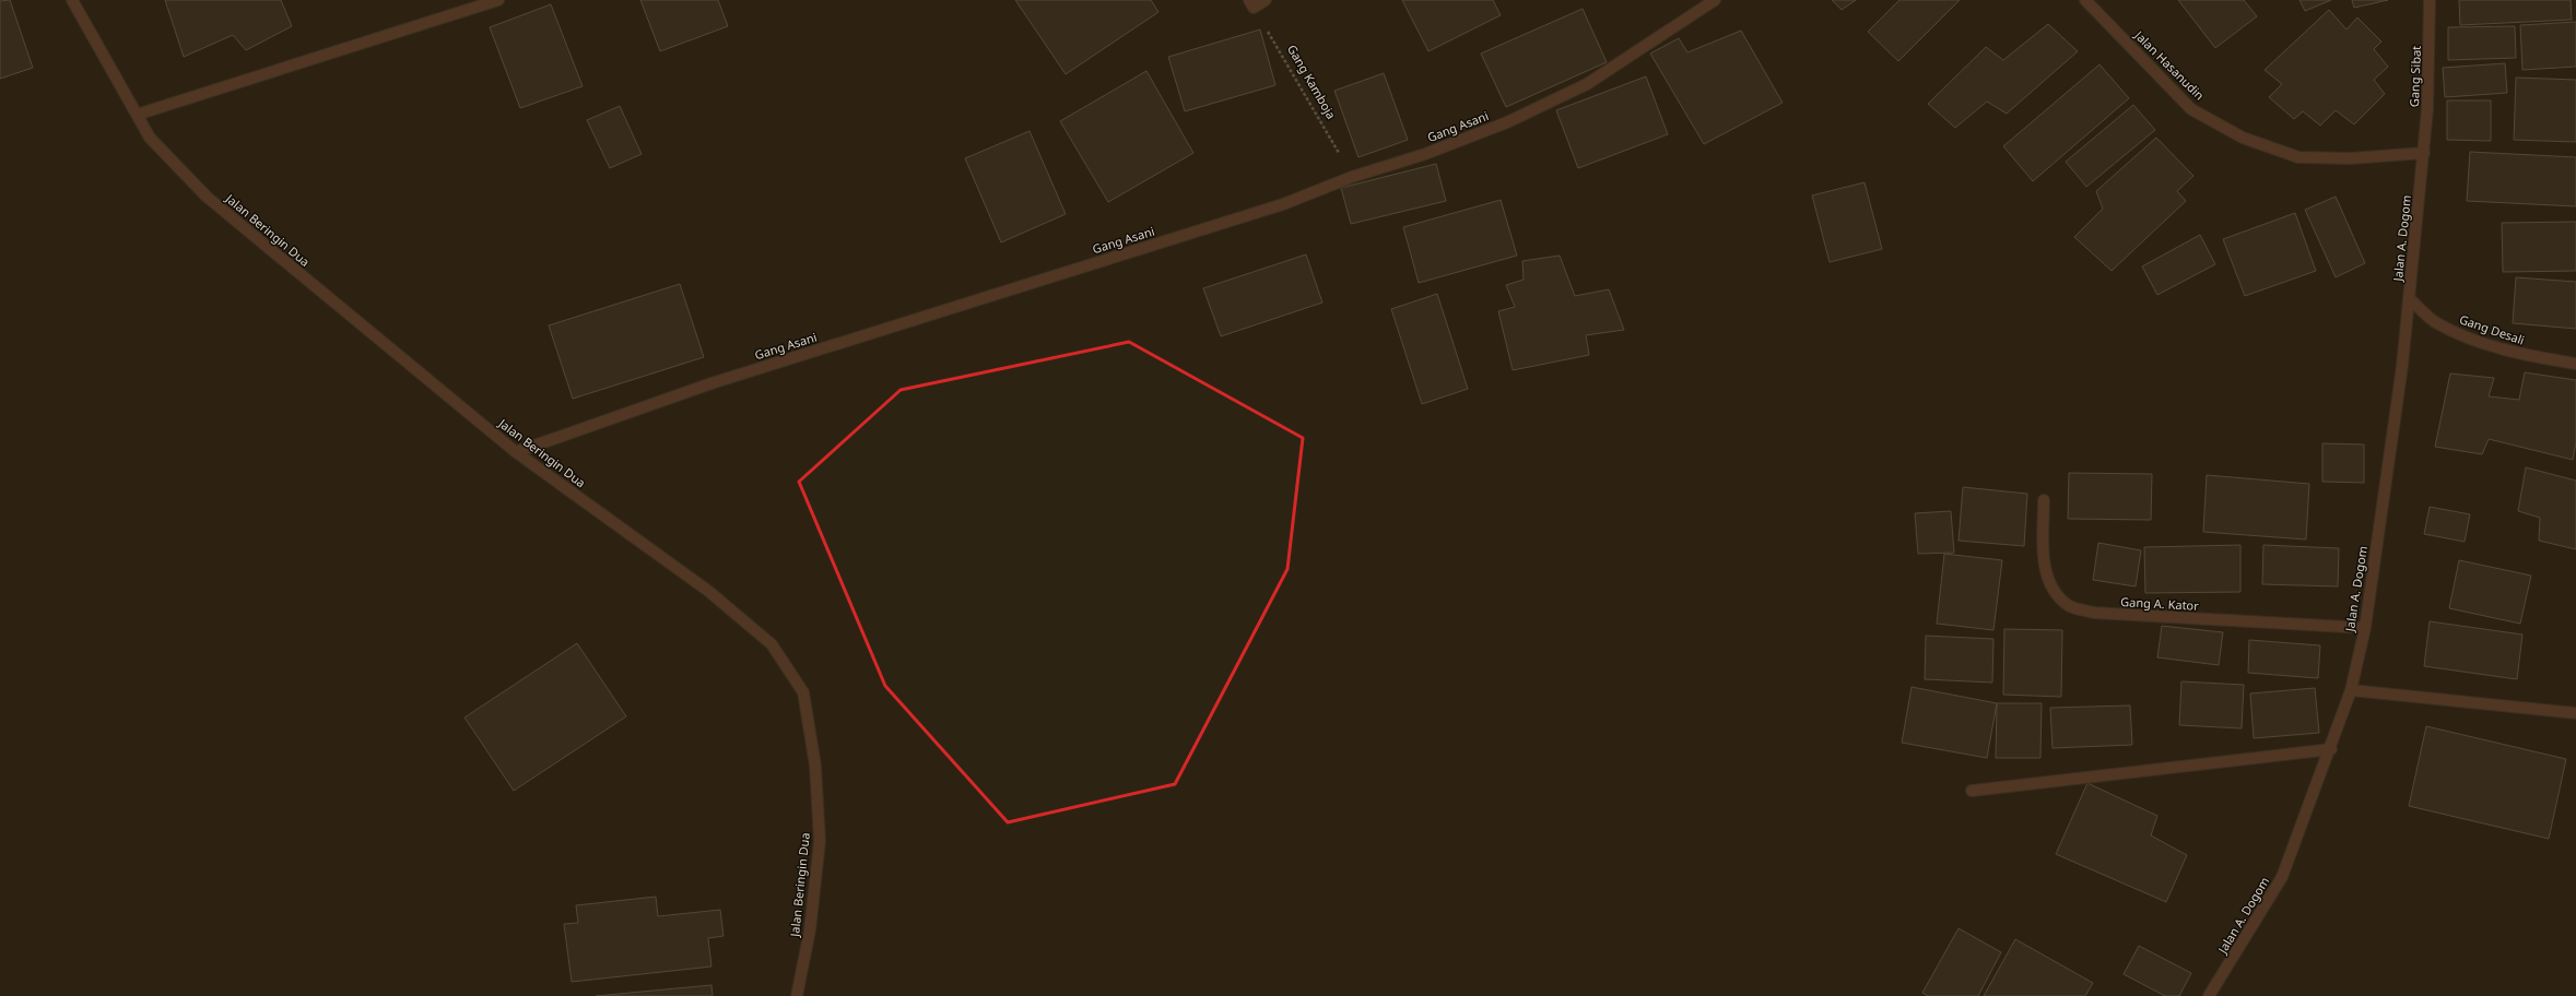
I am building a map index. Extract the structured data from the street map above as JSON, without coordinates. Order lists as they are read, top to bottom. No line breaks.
{"streets":{"street":["Jalan Hasanudin","Gang Sibat","Gang Asani","Jalan Beringin Dua","Jalan A. Dogom","Gang Desali","Gang A. Kator"],"path":["Gang Kamboja"]},"crossings":[["Jalan Hasanudin","Gang Sibat"],["Jalan Hasanudin","Jalan A. Dogom"],["Gang Sibat","Jalan A. Dogom"],["Gang Kamboja","Gang Asani"],["Gang Asani","Jalan Beringin Dua"],["Jalan A. Dogom","Gang Desali"],["Jalan A. Dogom","Gang A. Kator"]]}
